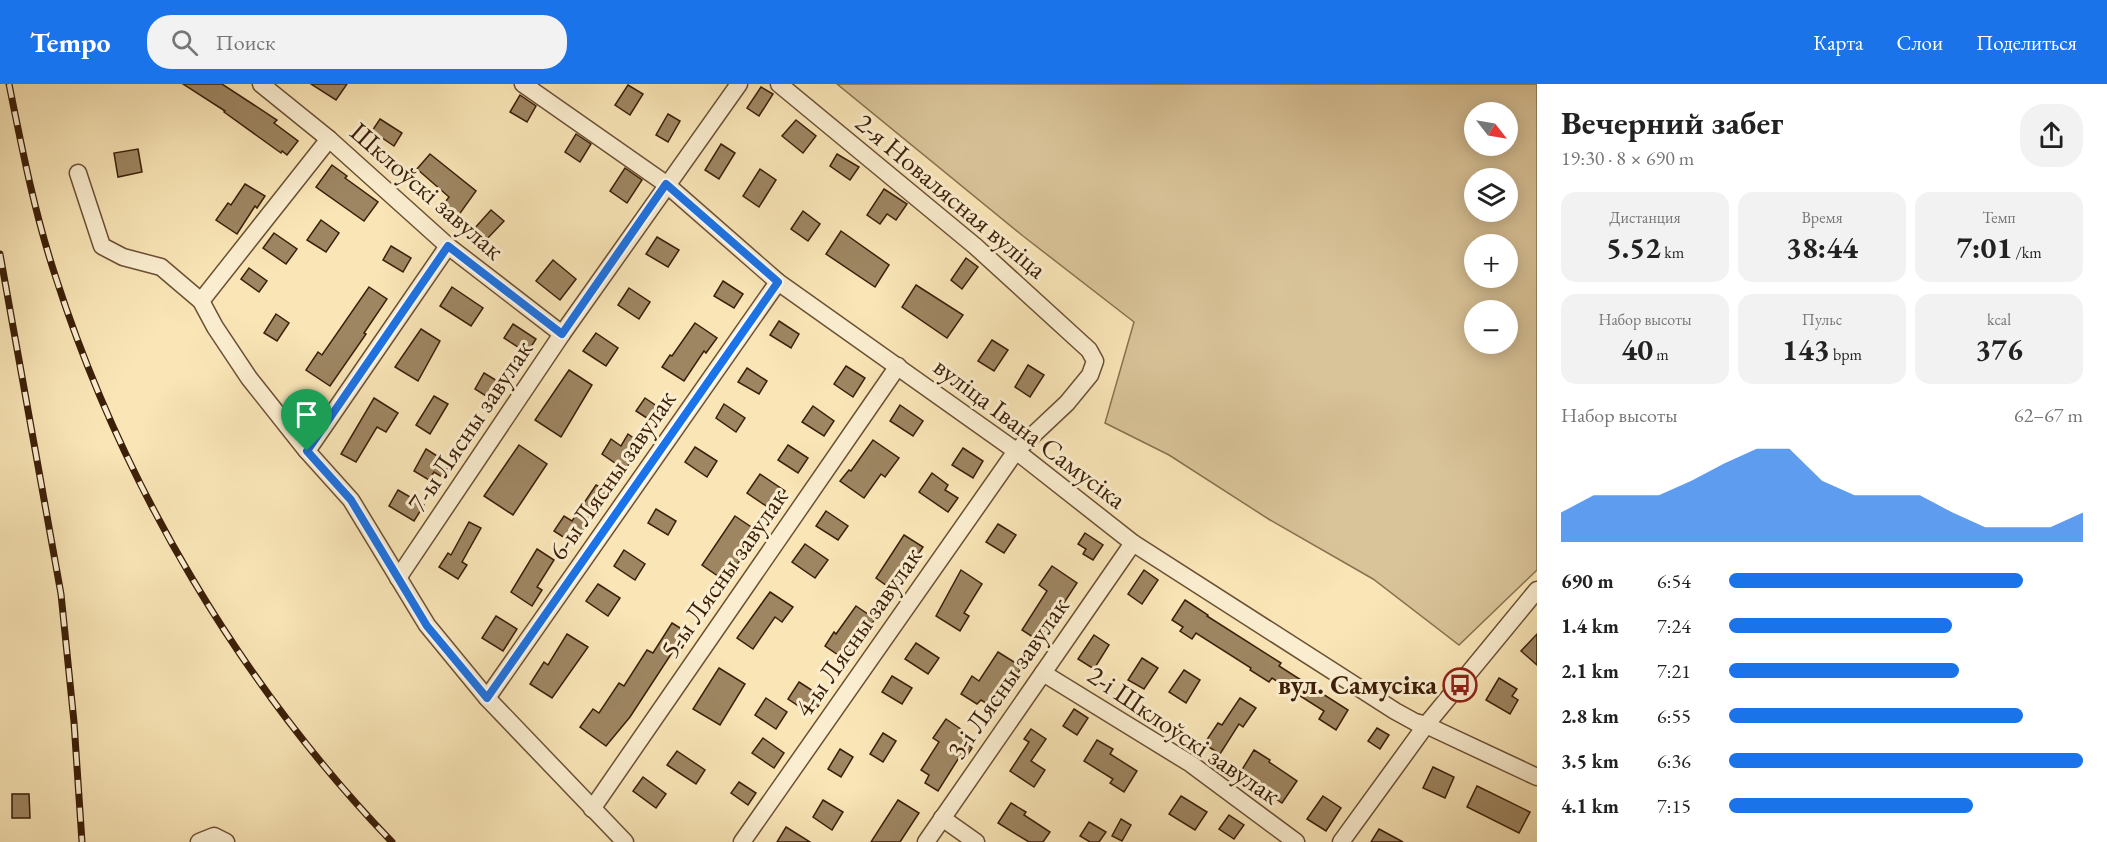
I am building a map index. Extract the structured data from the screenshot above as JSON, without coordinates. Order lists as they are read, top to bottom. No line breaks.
{"streets":{"street":["Шклоўскі завулак","2-я Новалясная вуліца","7-ы Лясны завулак","вуліца Івана Самусіка","6-ы Лясны завулак","5-ы Лясны завулак","4-ы Лясны завулак","3-і Лясны завулак","2-і Шклоўскі завулак"]},"crossings":[["Шклоўскі завулак","7-ы Лясны завулак"],["2-я Новалясная вуліца","4-ы Лясны завулак"],["7-ы Лясны завулак","вуліца Івана Самусіка"],["вуліца Івана Самусіка","6-ы Лясны завулак"],["вуліца Івана Самусіка","5-ы Лясны завулак"],["вуліца Івана Самусіка","4-ы Лясны завулак"],["вуліца Івана Самусіка","3-і Лясны завулак"],["3-і Лясны завулак","2-і Шклоўскі завулак"]],"places":{"bus stop":["вул. Самусіка"]},"north":"bottom right","page":{"header":"Tempo","search":"Поиск","nav":["Карта","Слои","Поделиться"],"heading":["Вечерний забег","19:30 · 8 × 690 m"],"map_buttons":["+","−"],"stats":[["Дистанция","5.52 km"],["Время","38:44"],["Темп","7:01 /km"],["Набор высоты","40 m"],["Пульс","143 bpm"],["kcal","376"]],"chart":["Набор высоты","62–67 m"],"list":[{"name":"690 m","note":"6:54"},{"name":"1.4 km","note":"7:24"},{"name":"2.1 km","note":"7:21"},{"name":"2.8 km","note":"6:55"},{"name":"3.5 km","note":"6:36"},{"name":"4.1 km","note":"7:15"}]}}
